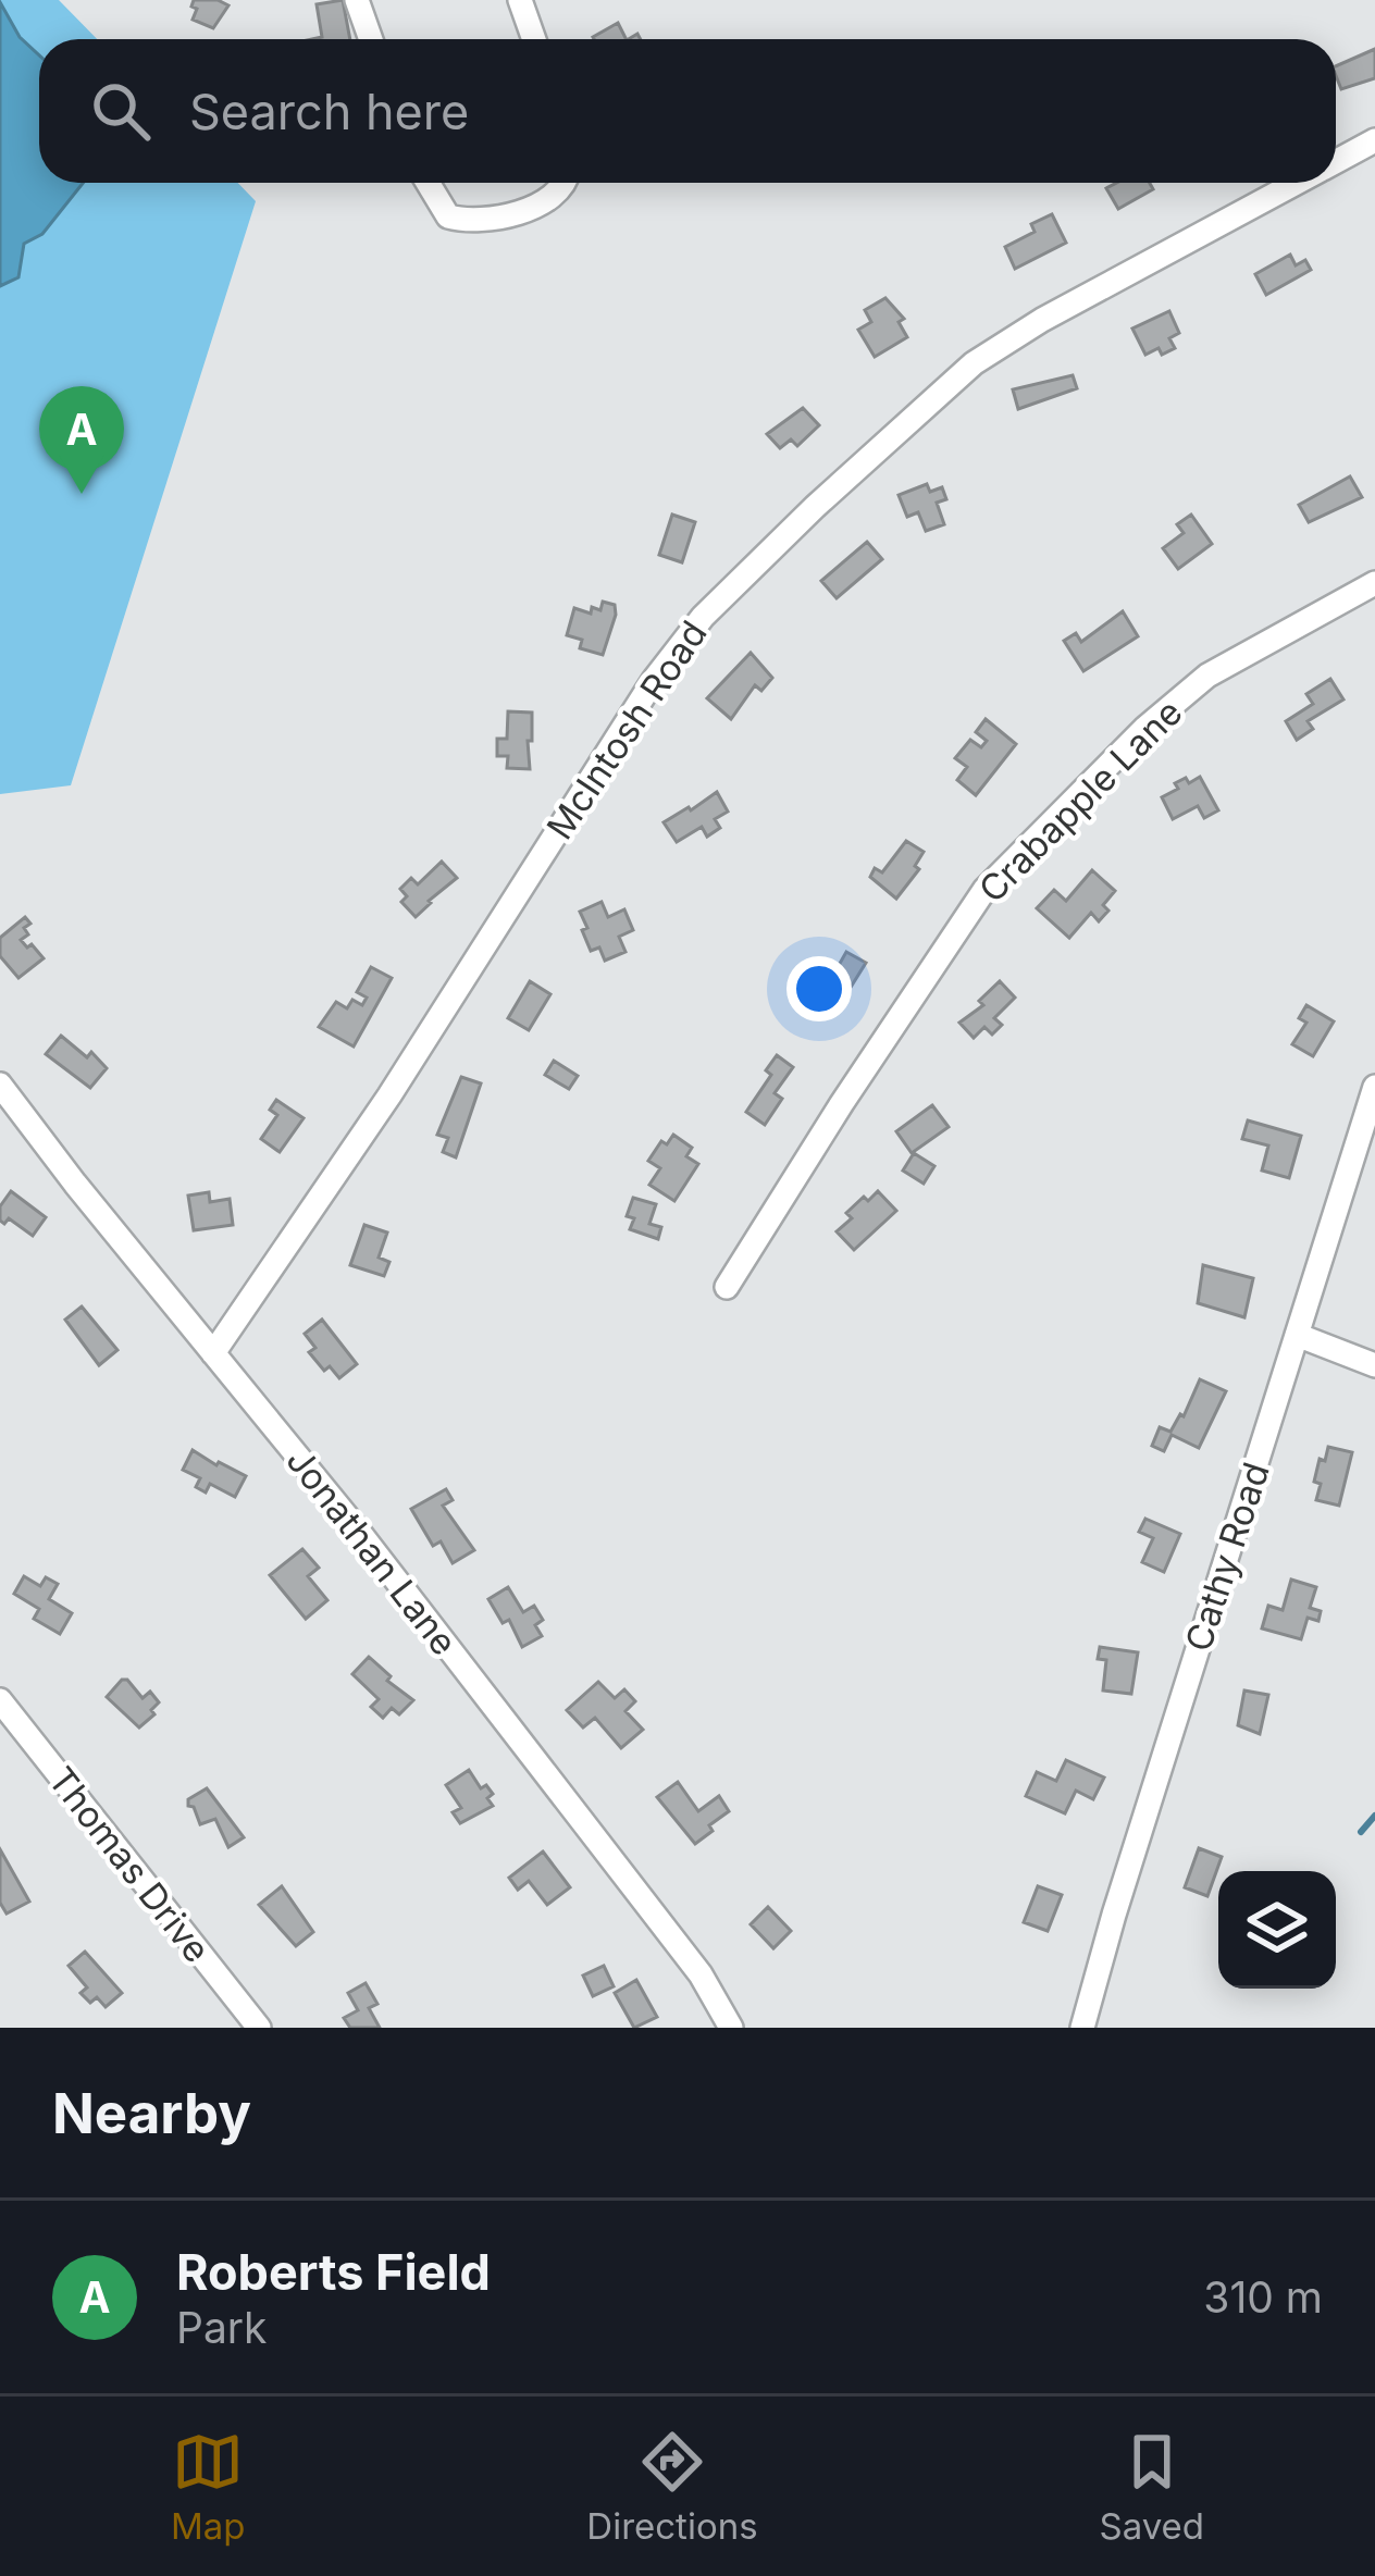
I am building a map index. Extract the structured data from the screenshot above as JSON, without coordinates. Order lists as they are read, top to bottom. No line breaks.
{"streets":{"street":["McIntosh Road","Crabapple Lane","Jonathan Lane","Cathy Road","Thomas Drive"]},"crossings":[["McIntosh Road","Jonathan Lane"]],"page":{"search":"Search here","pins":"A","heading":"Nearby","list":[{"mark":"A","name":"Roberts Field","note":"Park","value":"310 m"}],"nav":["Map","Directions","Saved"]}}
